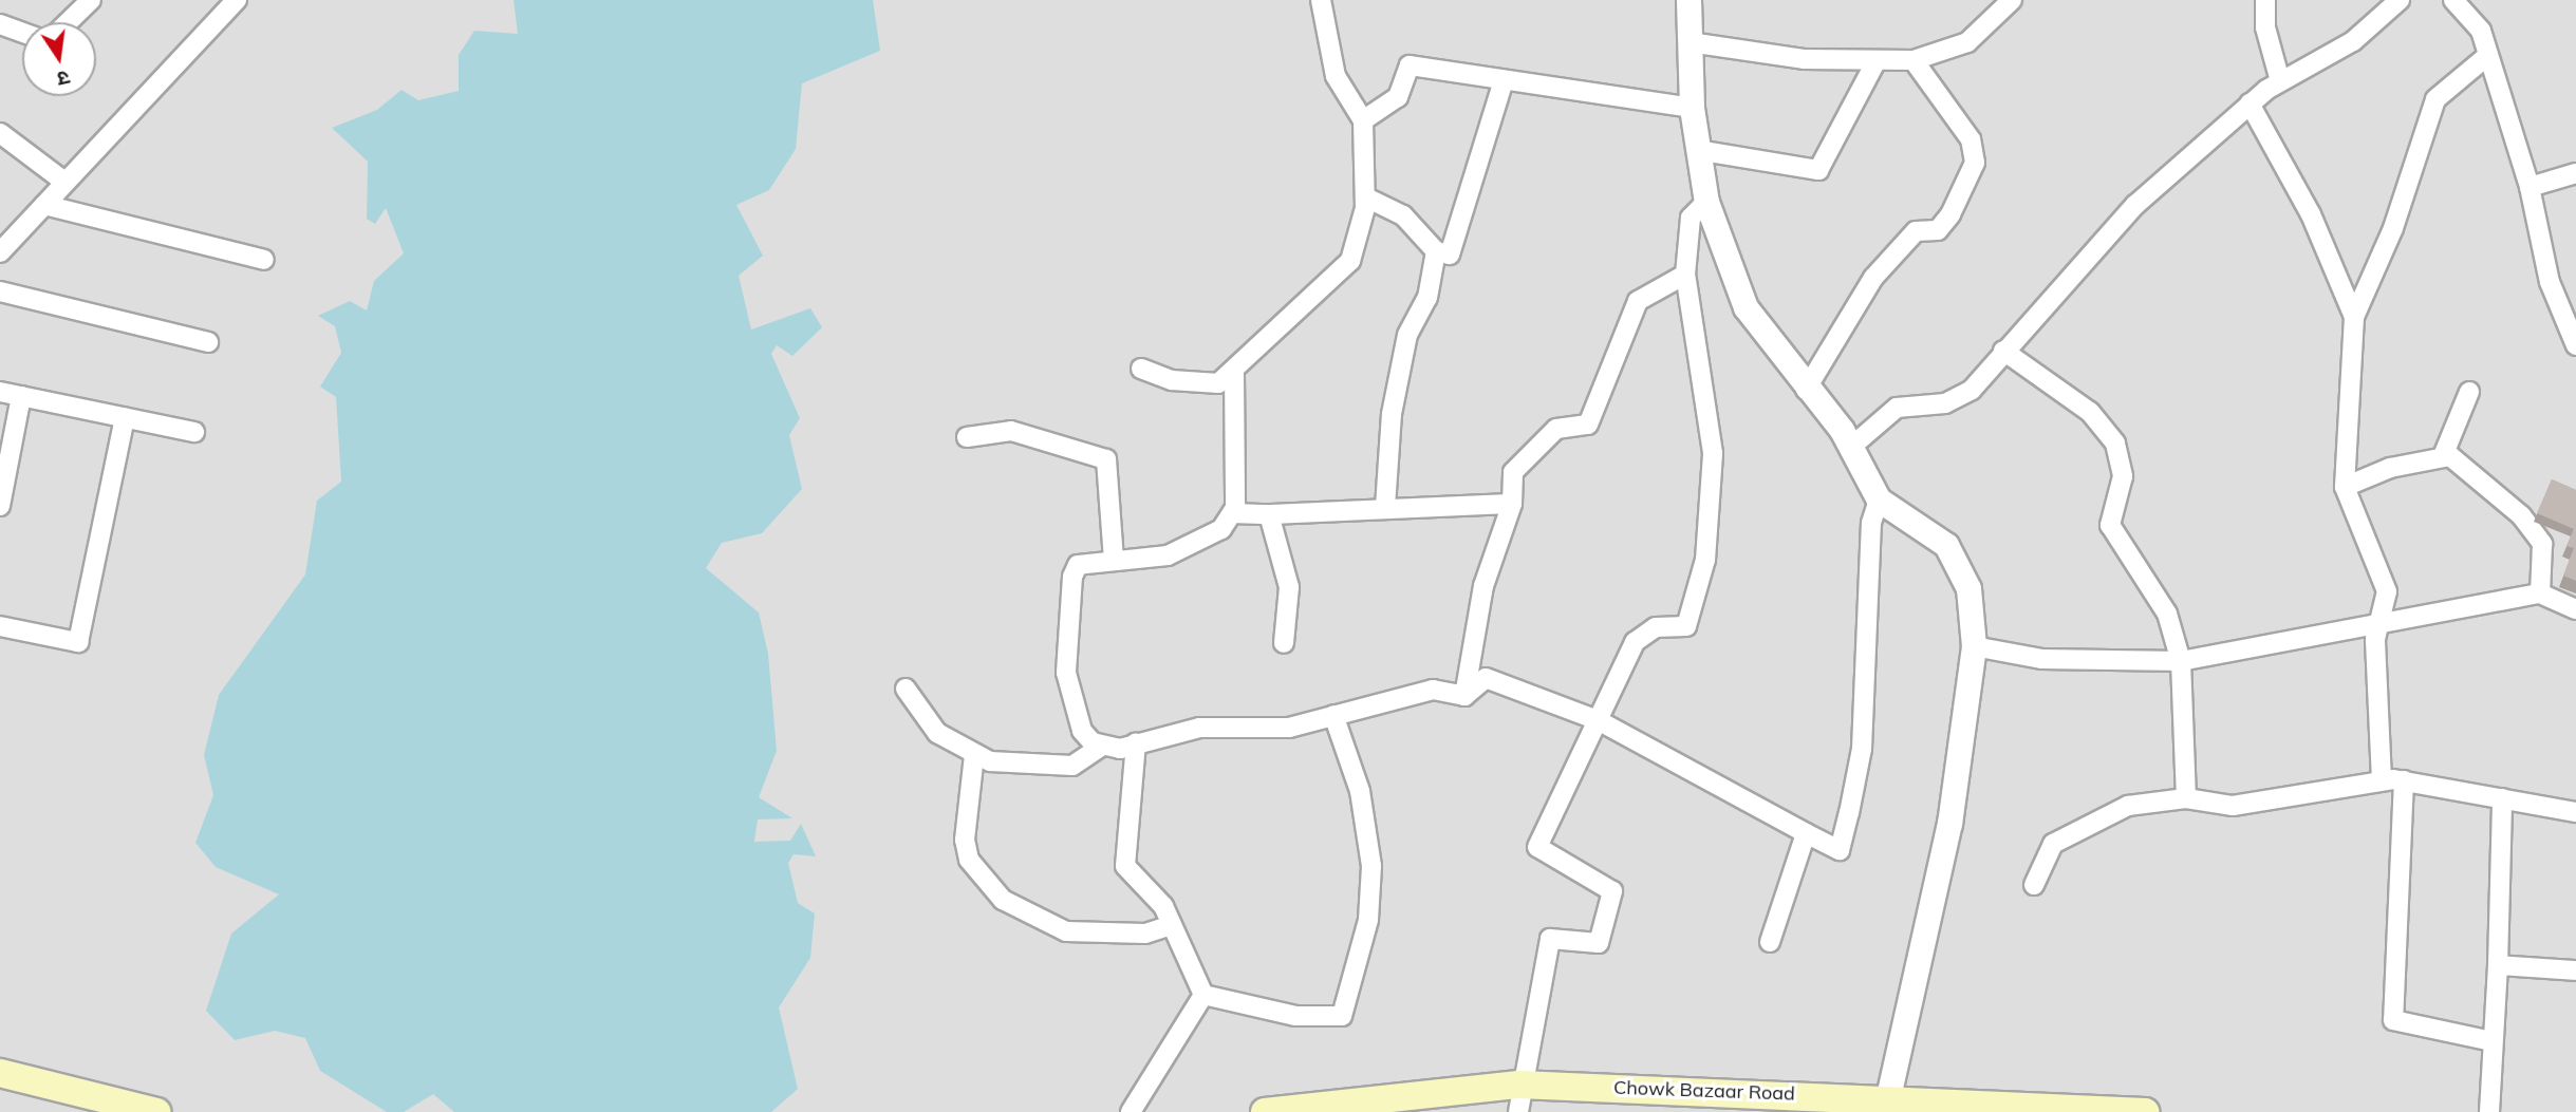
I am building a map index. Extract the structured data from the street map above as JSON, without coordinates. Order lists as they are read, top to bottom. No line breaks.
{"streets":{"main road":["Chowk Bazaar Road"]},"north":"bottom"}
